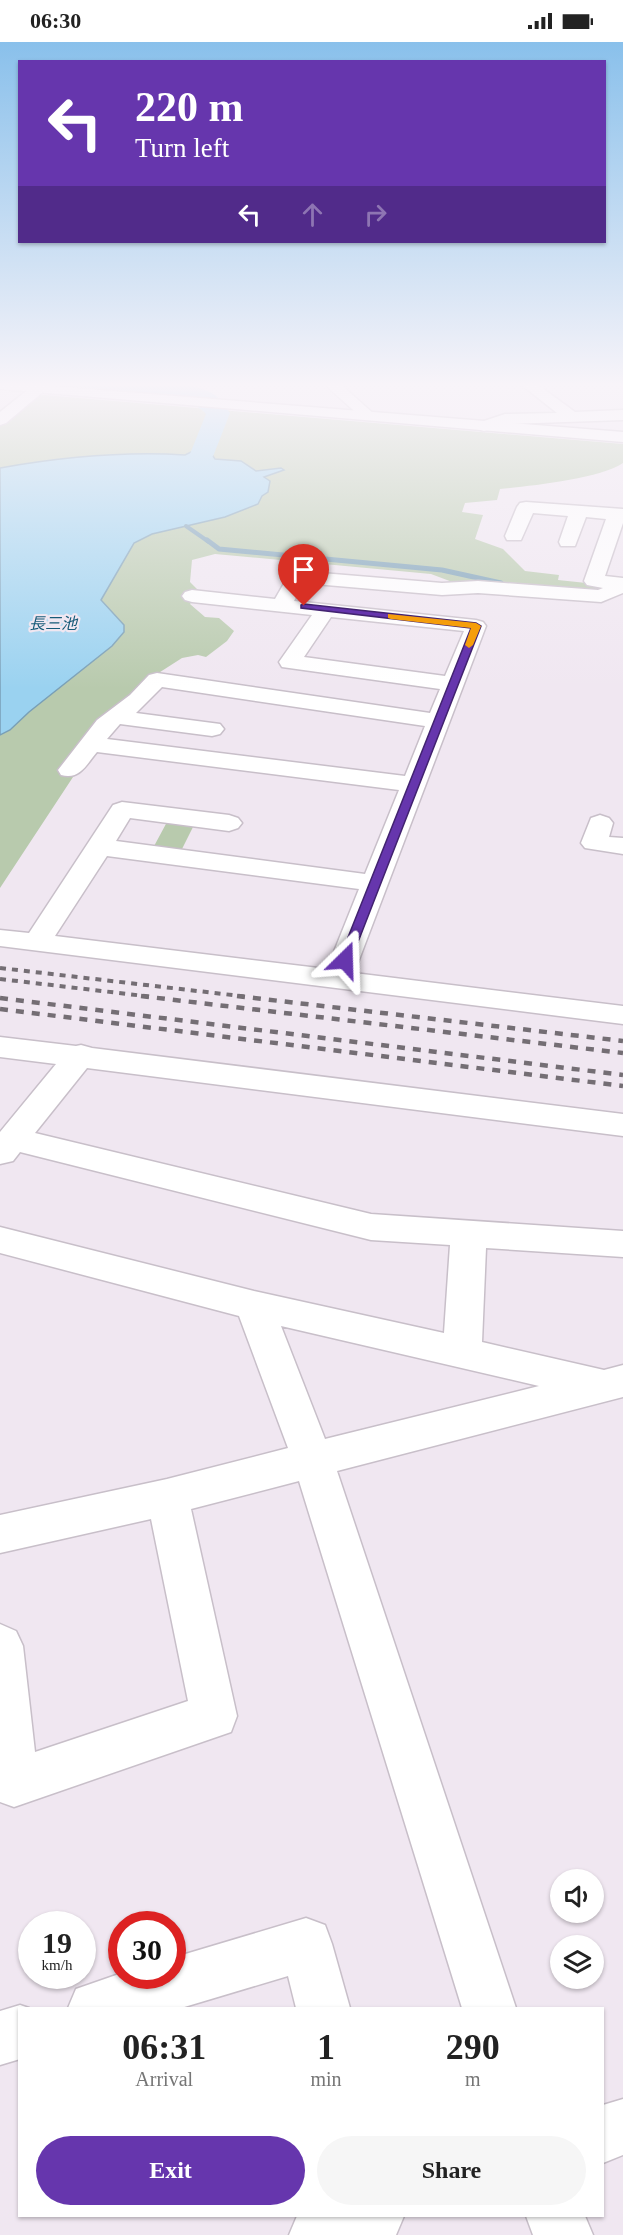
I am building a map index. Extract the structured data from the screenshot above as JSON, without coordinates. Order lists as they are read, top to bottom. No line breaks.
{"water":["長三池"],"page":{"status":"06:30","turn":["220 m","Turn left"],"speed":"19 km/h","limit":"30","eta":["06:31","Arrival","1","min","290","m"],"buttons":["Exit","Share"]}}
